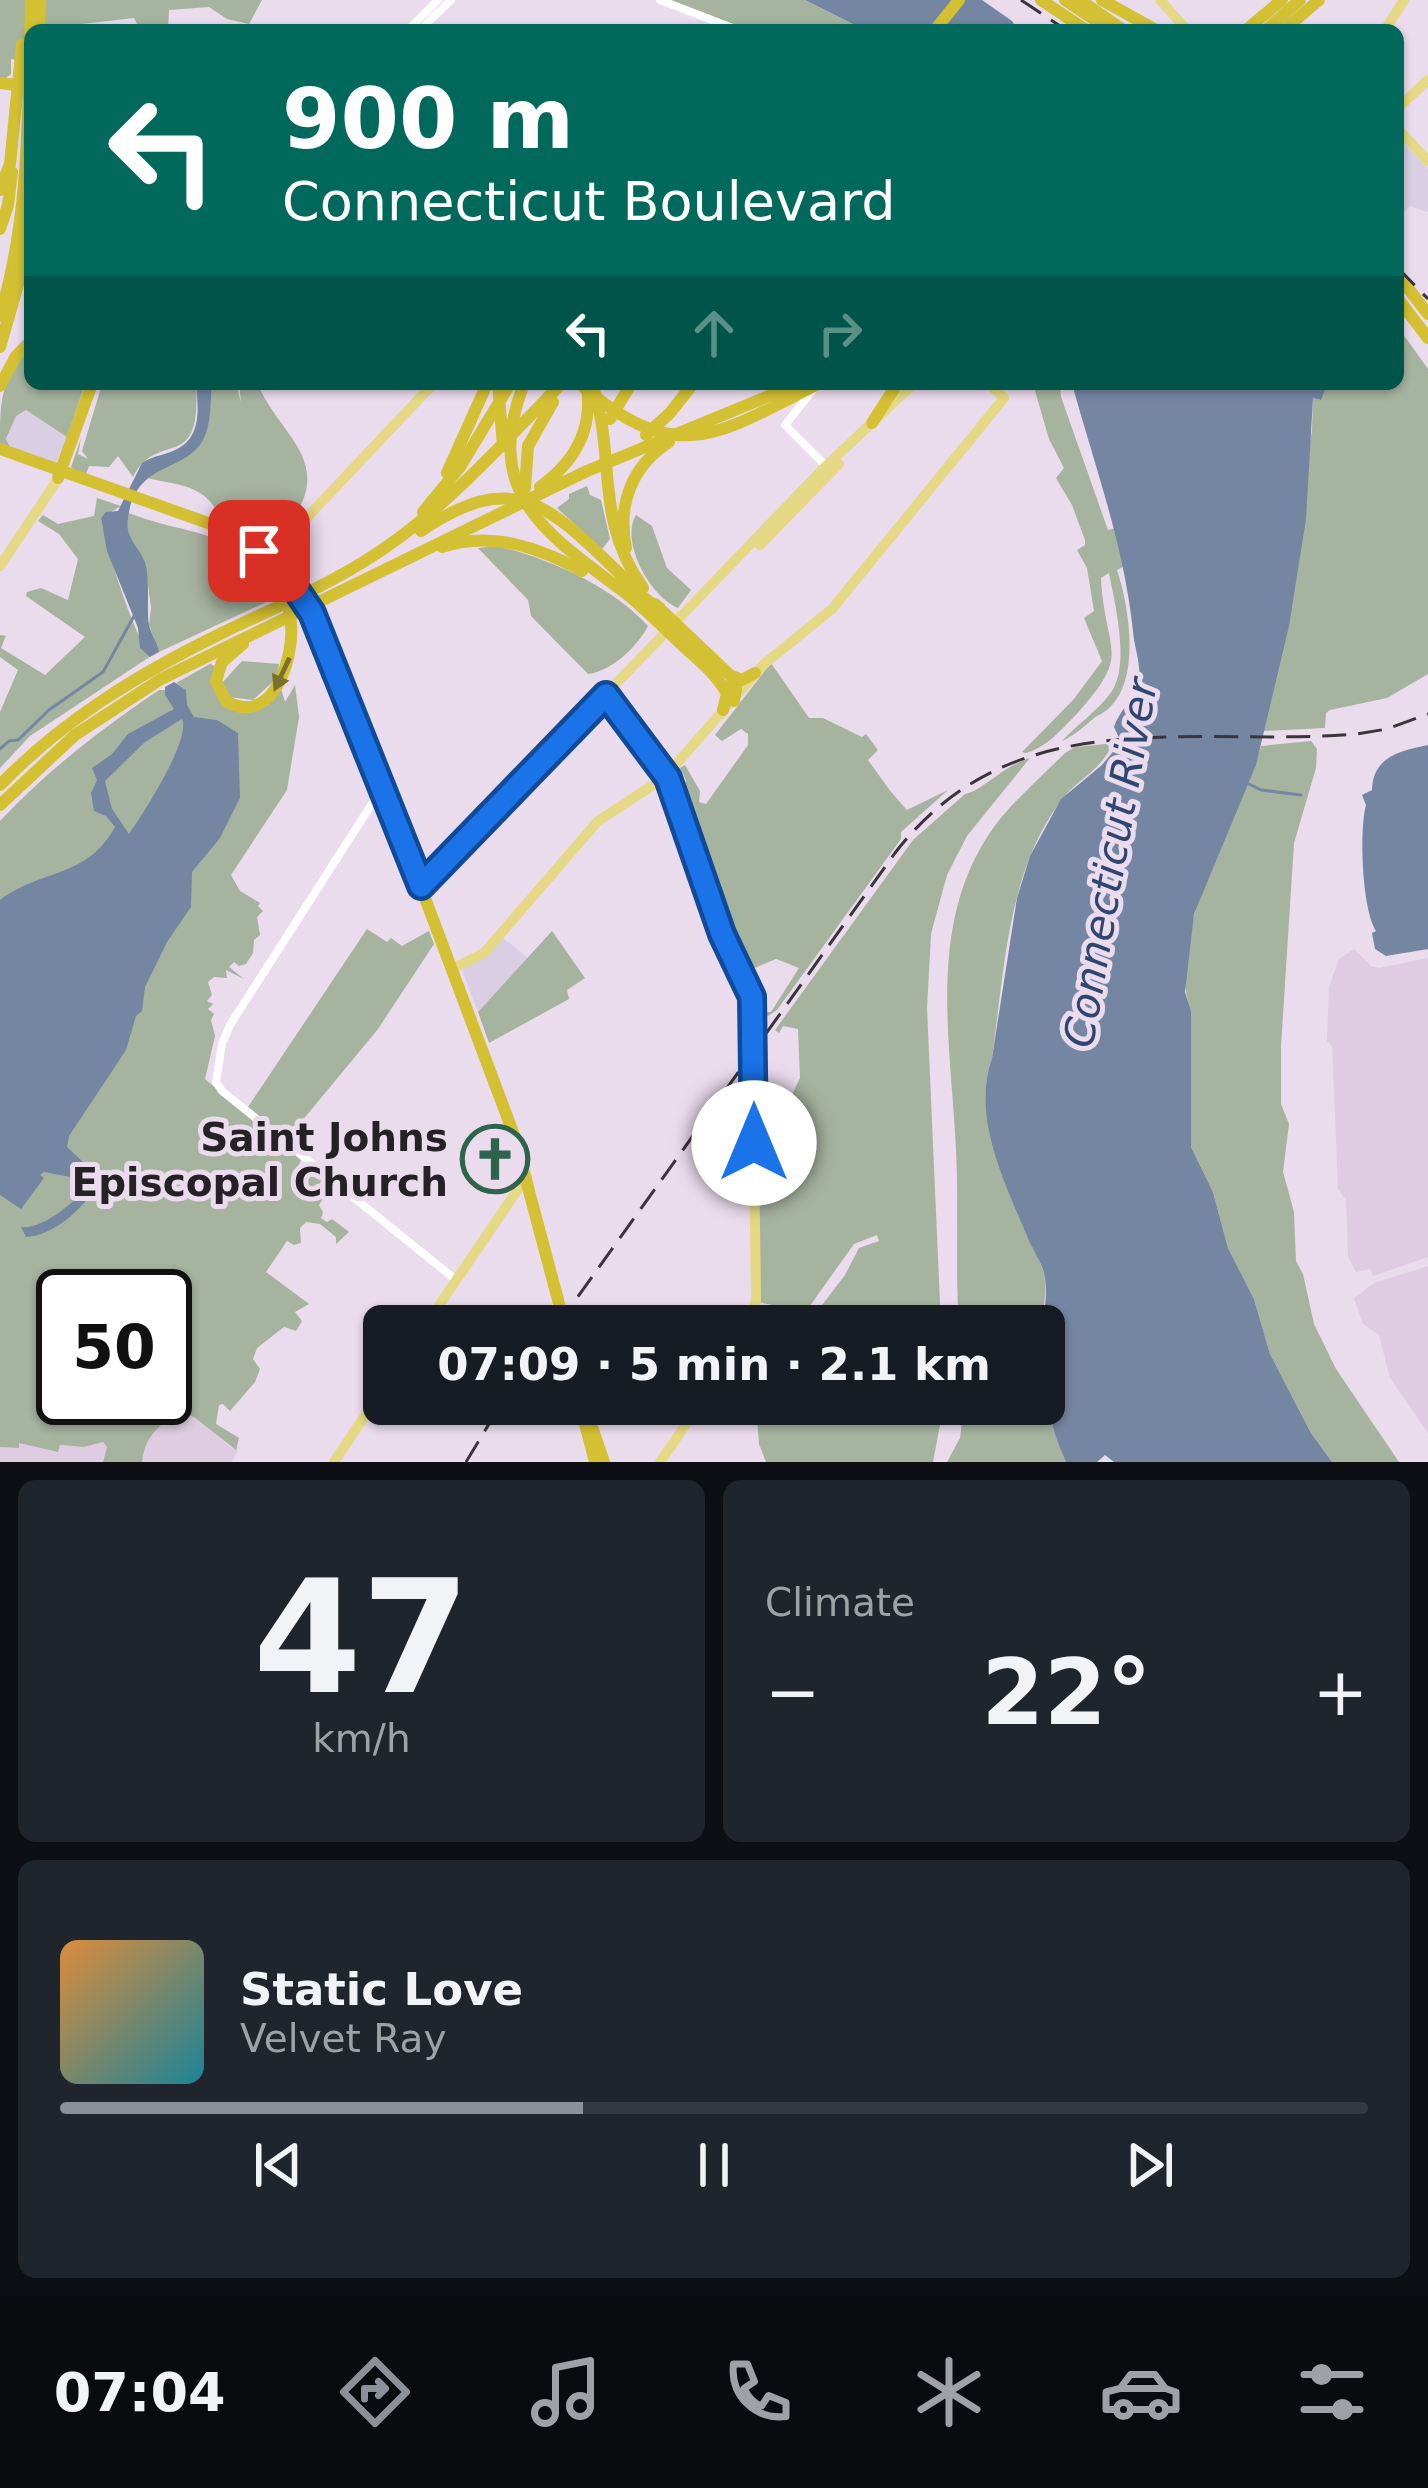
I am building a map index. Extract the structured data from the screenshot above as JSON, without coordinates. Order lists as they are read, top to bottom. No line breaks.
{"water":["Connecticut River"],"places":{"church":["Saint Johns Episcopal Church"]},"page":{"turn":["900 m","Connecticut Boulevard"],"limit":"50","trip":"07:09 · 5 min · 2.1 km","tile":[["47","km/h"],"Climate"],"heat":["−","22°","+"],"song":["Static Love","Velvet Ray"],"tabs":"07:04"}}
